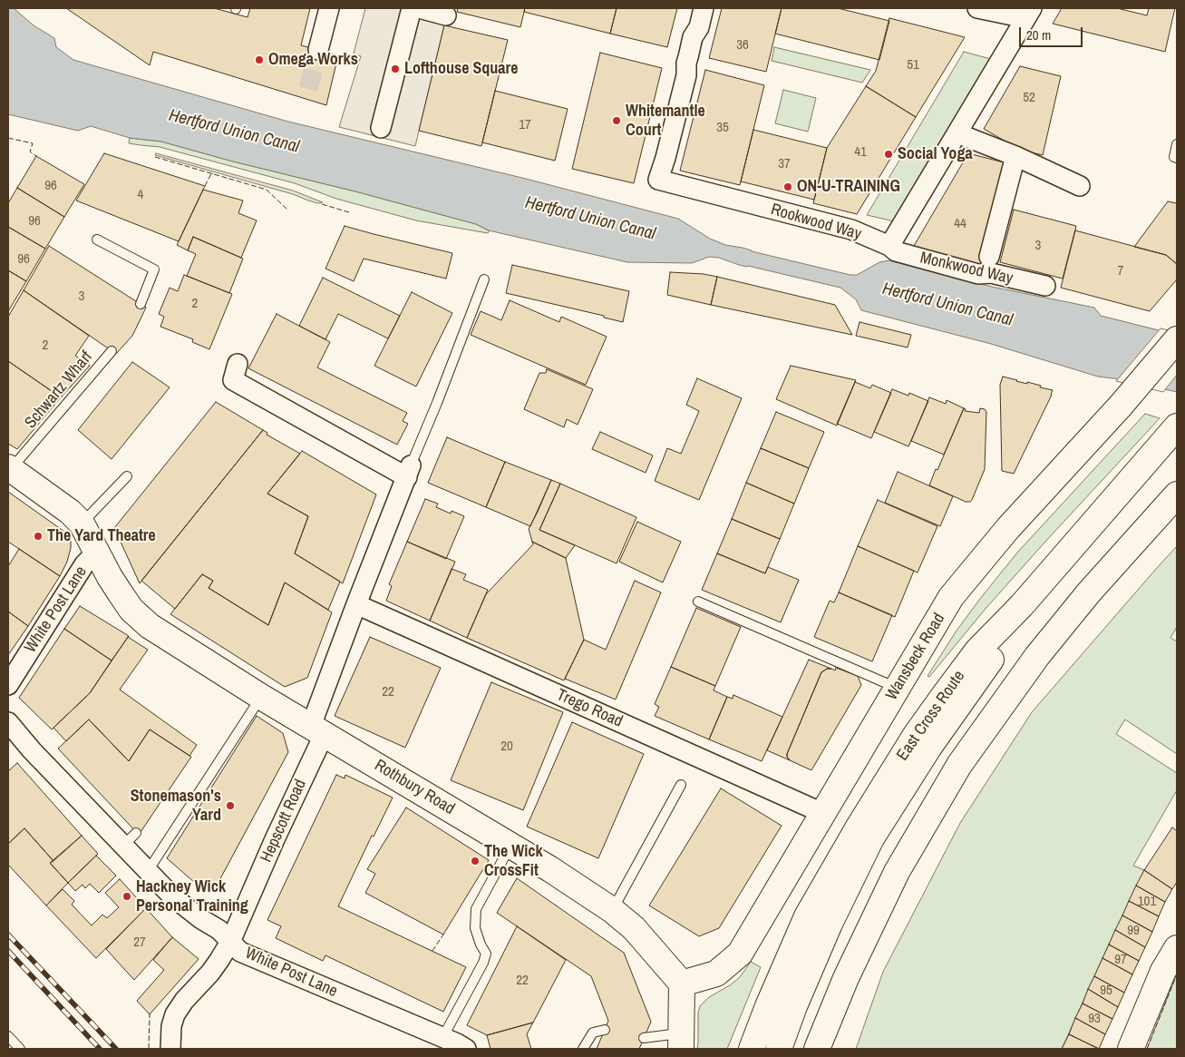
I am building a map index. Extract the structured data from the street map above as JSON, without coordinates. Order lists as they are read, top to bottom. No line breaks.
{"streets":{"main road":["White Post Lane","Wansbeck Road","East Cross Route","Rothbury Road"],"street":["Rookwood Way","Monkwood Way","Trego Road","Hepscott Road"],"lane":["Schwartz Wharf"]},"crossings":[["Rookwood Way","Monkwood Way"],["Schwartz Wharf","White Post Lane"],["White Post Lane","Rothbury Road"],["White Post Lane","Hepscott Road"],["Wansbeck Road","Trego Road"],["Wansbeck Road","Rothbury Road"],["Trego Road","Hepscott Road"],["Rothbury Road","Hepscott Road"]],"water":["Hertford Union Canal"],"places":["Omega Works","Lofthouse Square","Whitemantle Court","Social Yoga","ON-U-TRAINING","The Yard Theatre","Stonemason's Yard","The Wick CrossFit","Hackney Wick Personal Training"],"house_numbers":["36","51","52","17","35","41","37","96","4","96","44","3","96","7","3","2","2","22","20","101","99","27","97","22","95","93"],"scale_bar":"20 m"}
